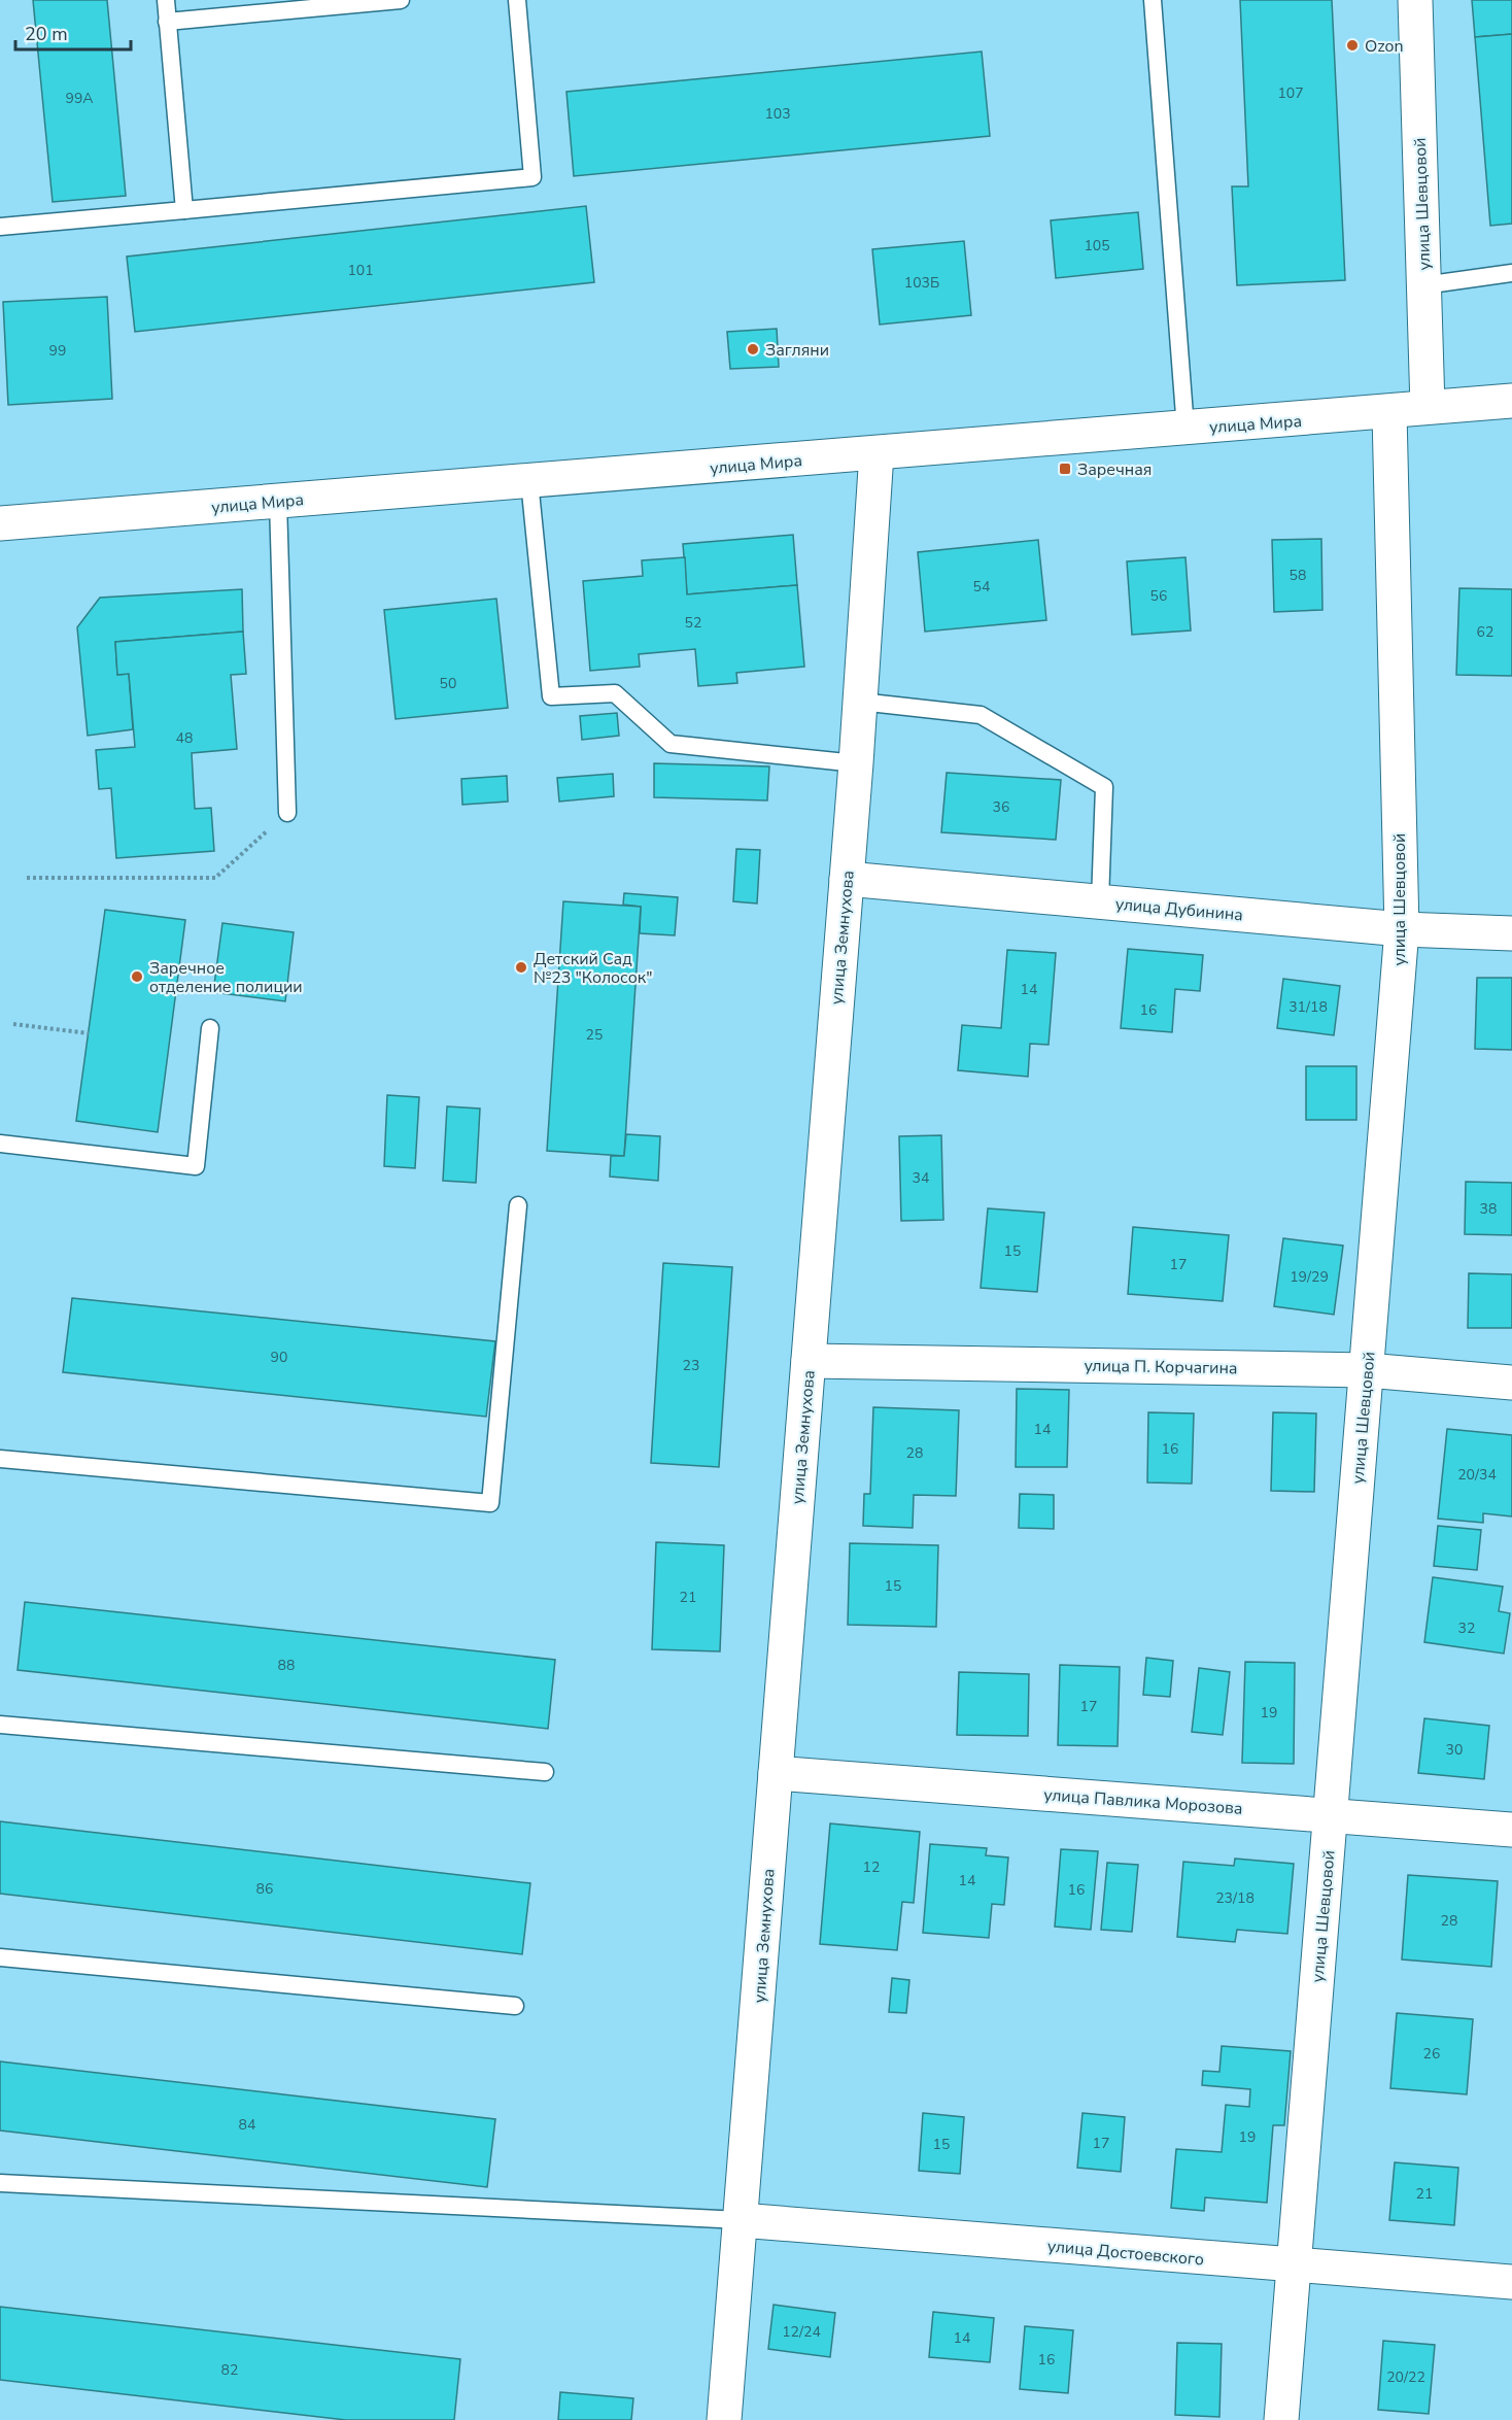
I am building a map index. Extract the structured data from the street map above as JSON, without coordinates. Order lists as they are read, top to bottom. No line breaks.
{"streets":{"street":["улица Шевцовой","улица Мира","улица Дубинина","улица Земнухова","улица П. Корчагина","улица Павлика Морозова","улица Достоевского"]},"crossings":[["улица Шевцовой","улица Мира"],["улица Шевцовой","улица Дубинина"],["улица Шевцовой","улица П. Корчагина"],["улица Шевцовой","улица Павлика Морозова"],["улица Шевцовой","улица Достоевского"],["улица Мира","улица Земнухова"],["улица Дубинина","улица Земнухова"],["улица Земнухова","улица П. Корчагина"],["улица Земнухова","улица Павлика Морозова"],["улица Земнухова","улица Достоевского"]],"places":{"other":["Ozon","Загляни","Детский Сад №23 \"Колосок\"","Заречное отделение полиции"],"transit":["Заречная"]},"house_numbers":["107","99А","103","105","101","103Б","99","58","54","56","52","62","50","48","36","14","31/18","16","25","34","38","15","17","19/29","90","23","14","16","28","20/34","15","21","32","88","17","19","30","12","14","86","16","23/18","28","26","84","19","17","15","21","12/24","14","16","82","20/22"],"scale_bar":"20 m"}
